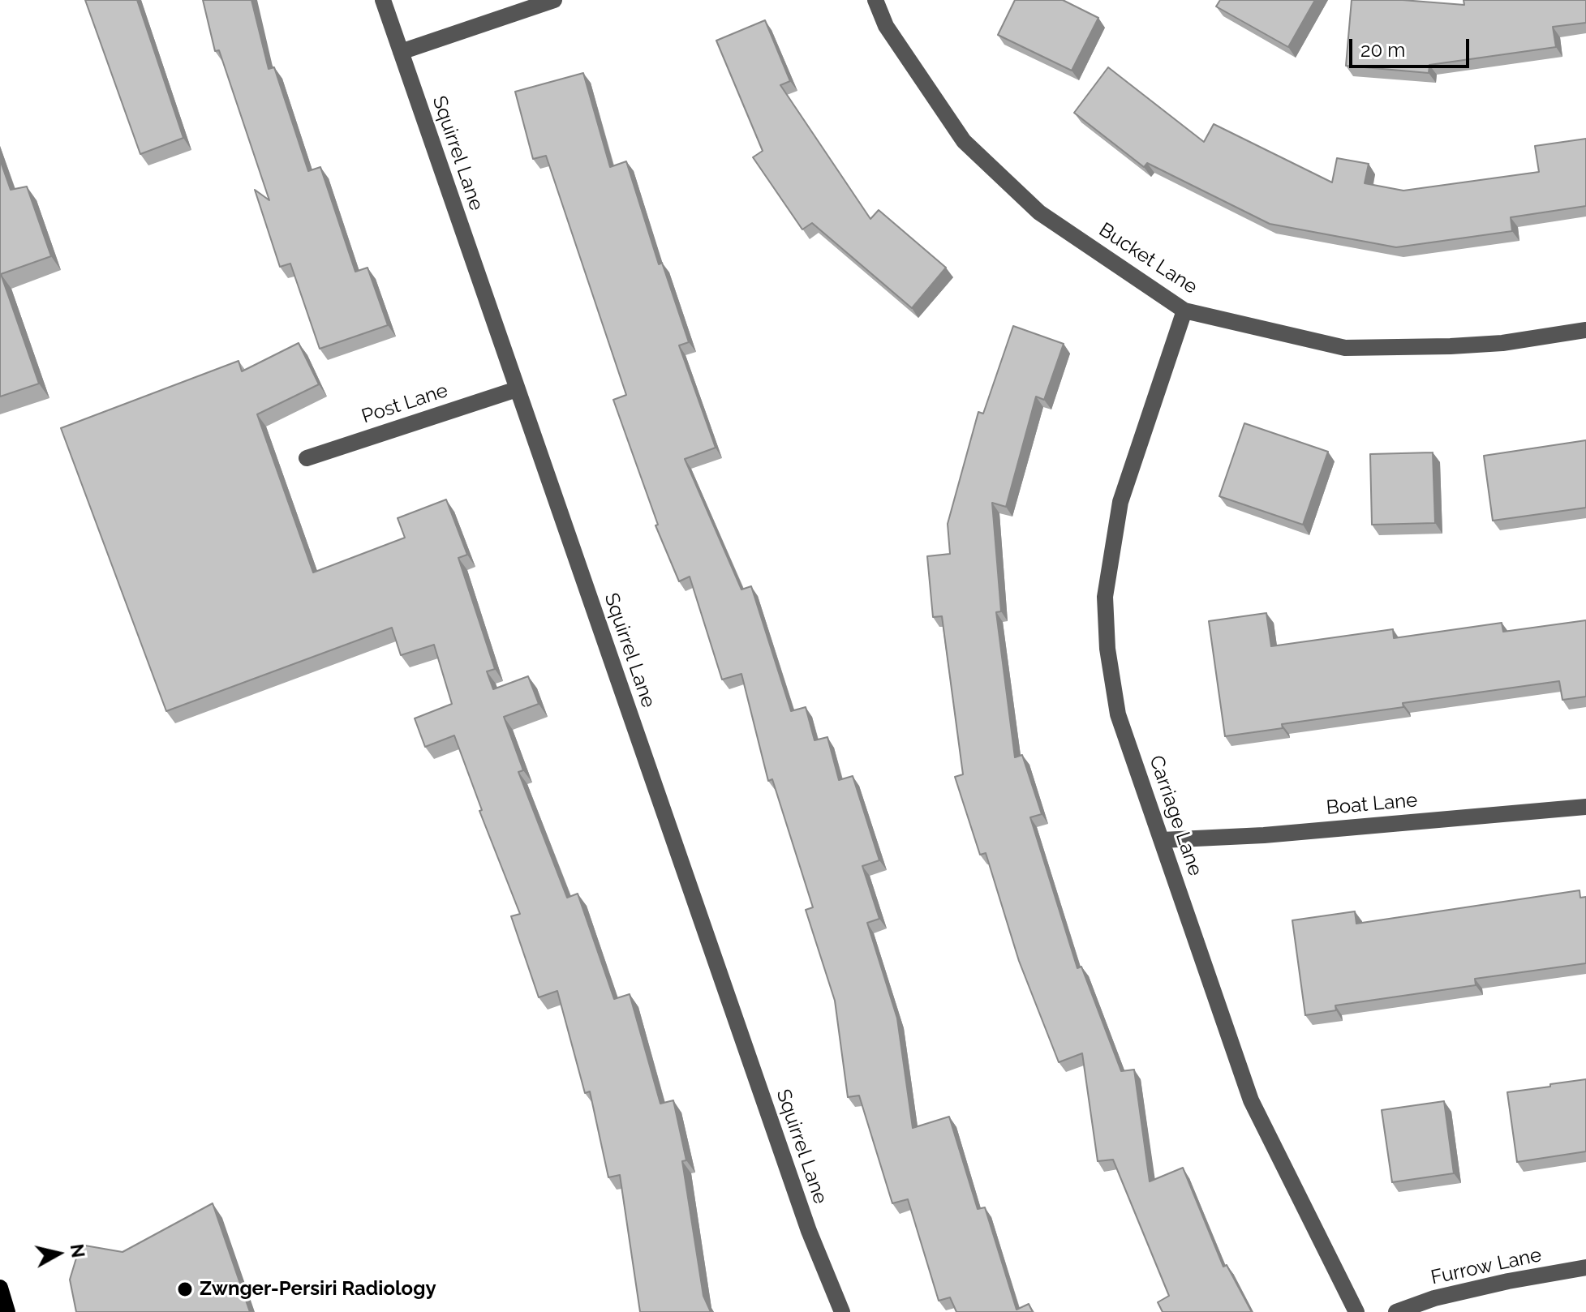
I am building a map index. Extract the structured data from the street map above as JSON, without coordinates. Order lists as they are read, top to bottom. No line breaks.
{"streets":{"street":["Squirrel Lane","Bucket Lane","Post Lane","Boat Lane","Carriage Lane","Furrow Lane"]},"crossings":[["Squirrel Lane","Post Lane"],["Bucket Lane","Carriage Lane"],["Boat Lane","Carriage Lane"]],"places":["Zwnger-Persiri Radiology"],"scale_bar":"20 m","north":"right"}
